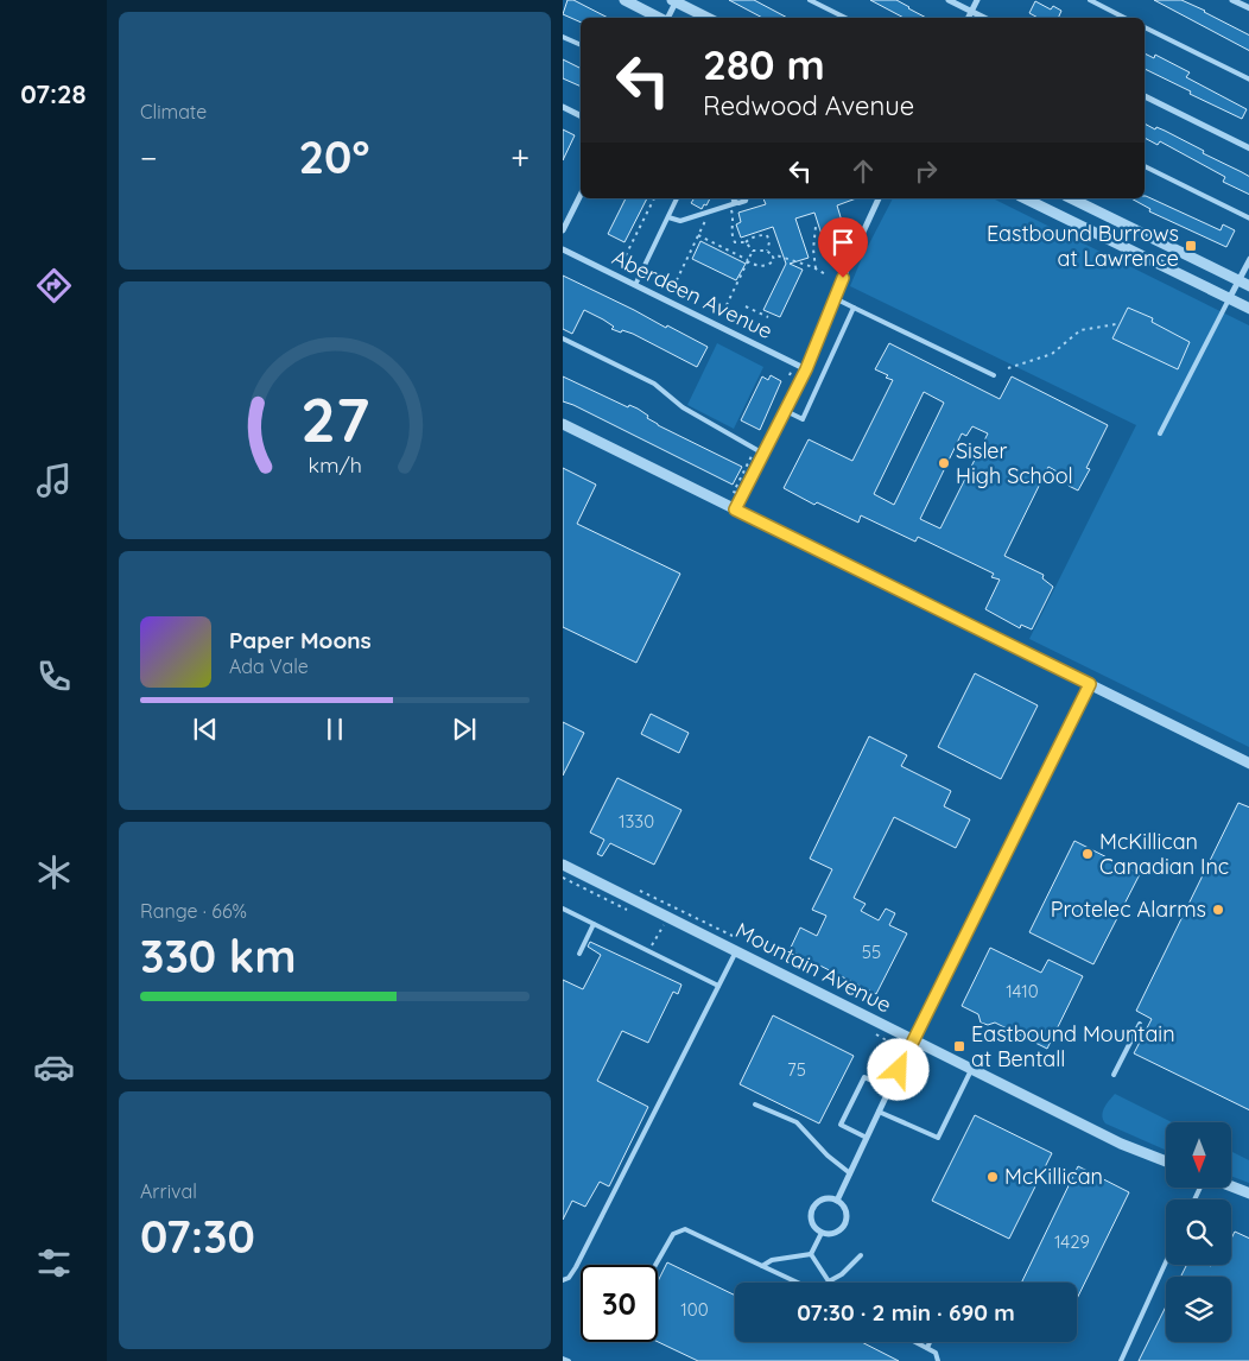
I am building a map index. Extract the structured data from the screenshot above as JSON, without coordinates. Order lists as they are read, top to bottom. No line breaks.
{"streets":{"street":["Aberdeen Avenue","Mountain Avenue"]},"places":{"transit":["Eastbound Burrows at Lawrence","Eastbound Mountain at Bentall"],"other":["Sisler High School","McKillican Canadian Inc","Protelec Alarms","McKillican"]},"house_numbers":["1330","55","1410","75","1429","100"],"north":"bottom","page":{"tabs":"07:28","tile":["Climate",["Range · 66%","330 km"],["Arrival","07:30"]],"turn":["280 m","Redwood Avenue"],"heat":["−","20°","+"],"song":["Paper Moons","Ada Vale"],"limit":"30","trip":"07:30 · 2 min · 690 m","gauge":["27","km/h"]}}
